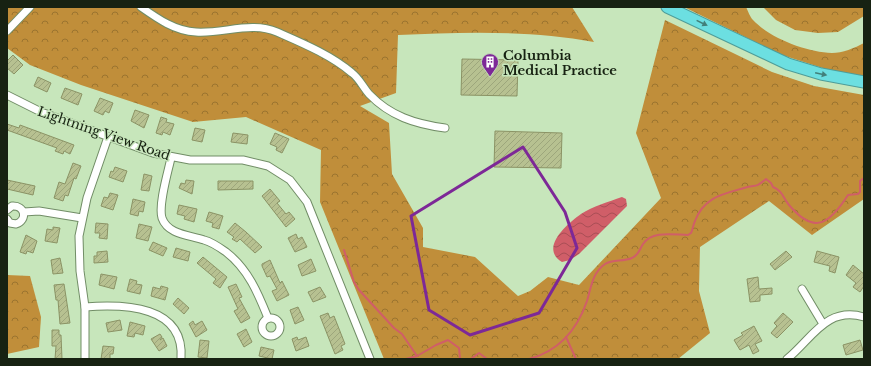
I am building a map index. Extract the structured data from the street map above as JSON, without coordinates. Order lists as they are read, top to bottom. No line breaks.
{"streets":{"street":["Lightning View Road"]},"places":{"building":["Columbia Medical Practice"]}}
